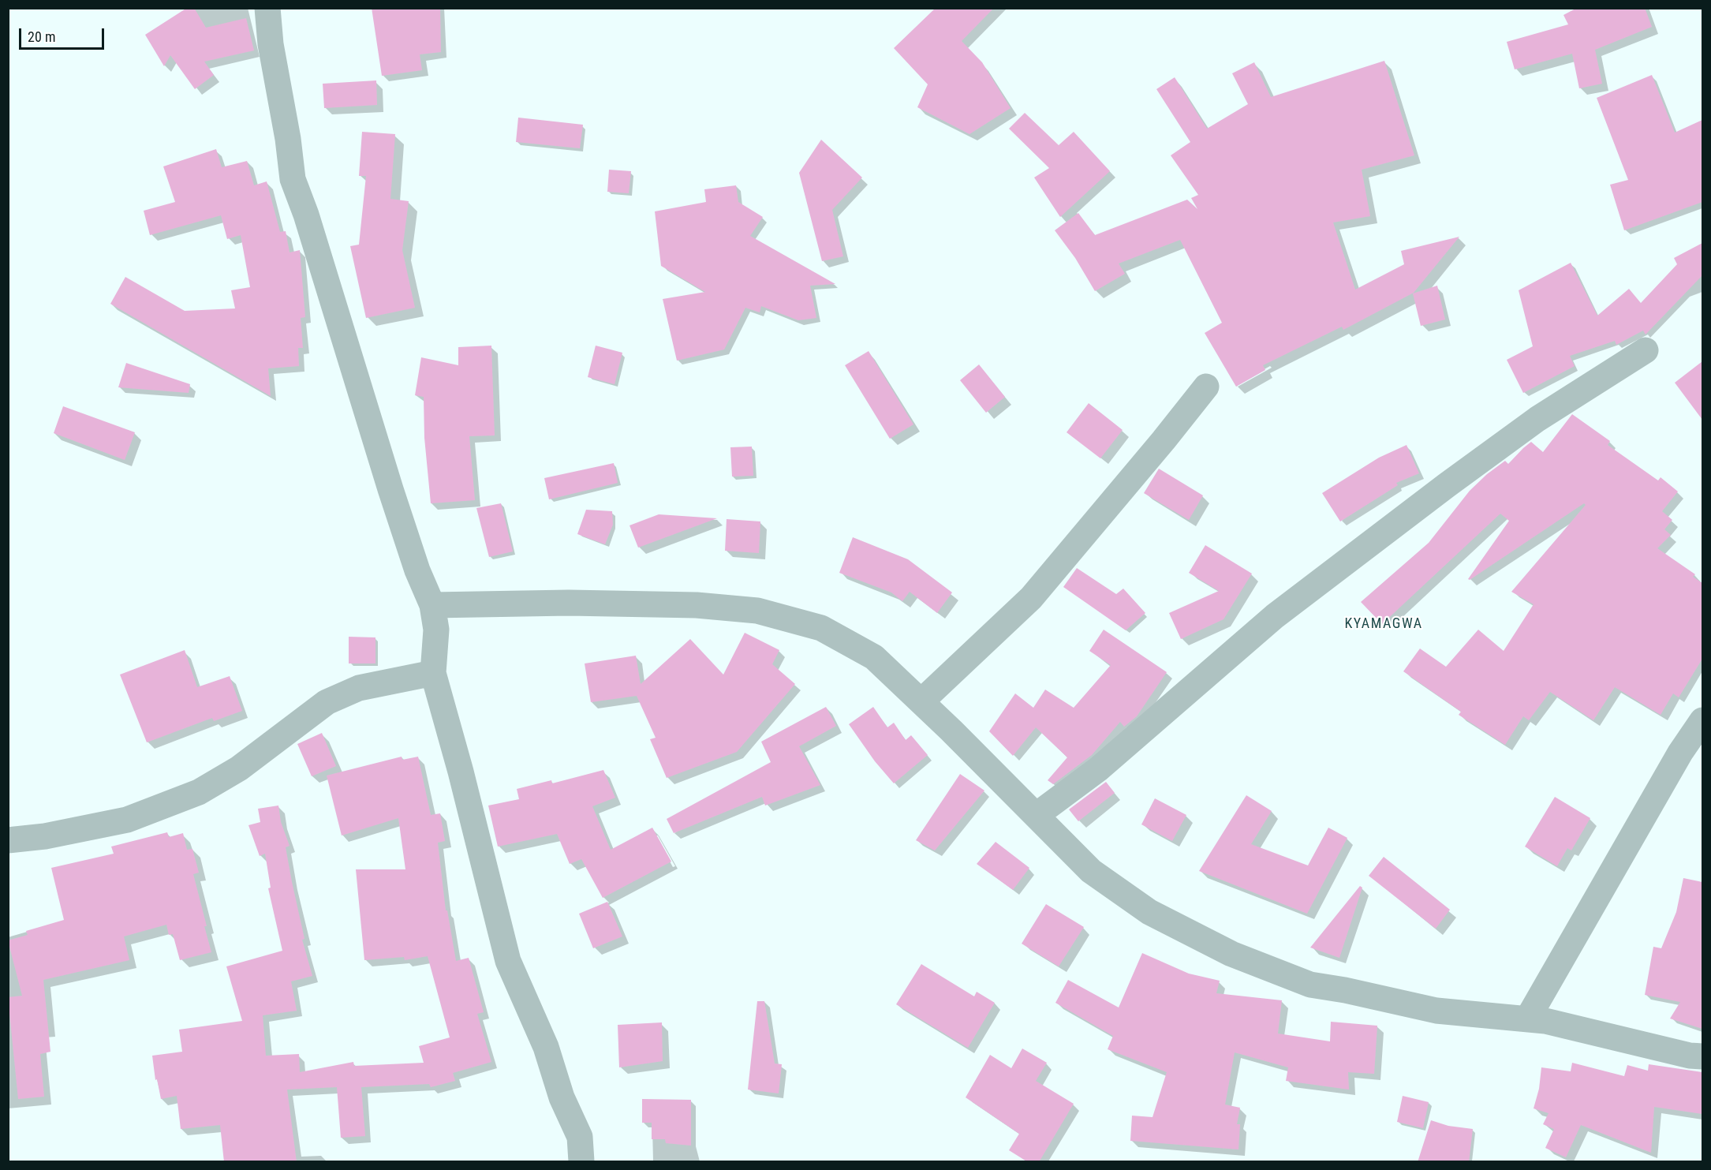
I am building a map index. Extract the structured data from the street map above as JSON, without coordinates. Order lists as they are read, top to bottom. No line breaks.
{"districts":["KYAMAGWA"],"scale_bar":"20 m"}
